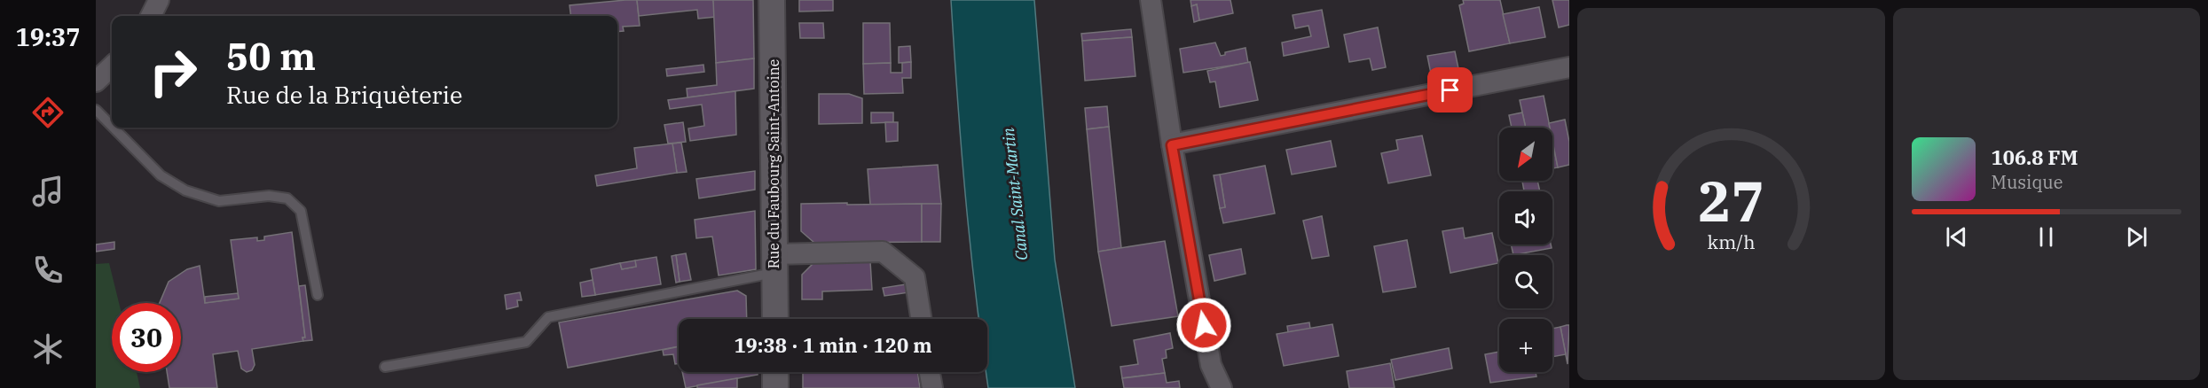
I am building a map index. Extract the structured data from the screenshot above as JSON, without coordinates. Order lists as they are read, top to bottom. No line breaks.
{"streets":{"street":["Rue du Faubourg Saint-Antoine"]},"water":["Canal Saint-Martin"],"north":"bottom left","page":{"tabs":"19:37","turn":["50 m","Rue de la Briquèterie"],"map_buttons":"+","song":["106.8 FM","Musique"],"limit":"30","trip":"19:38 · 1 min · 120 m","gauge":["27","km/h"]}}
